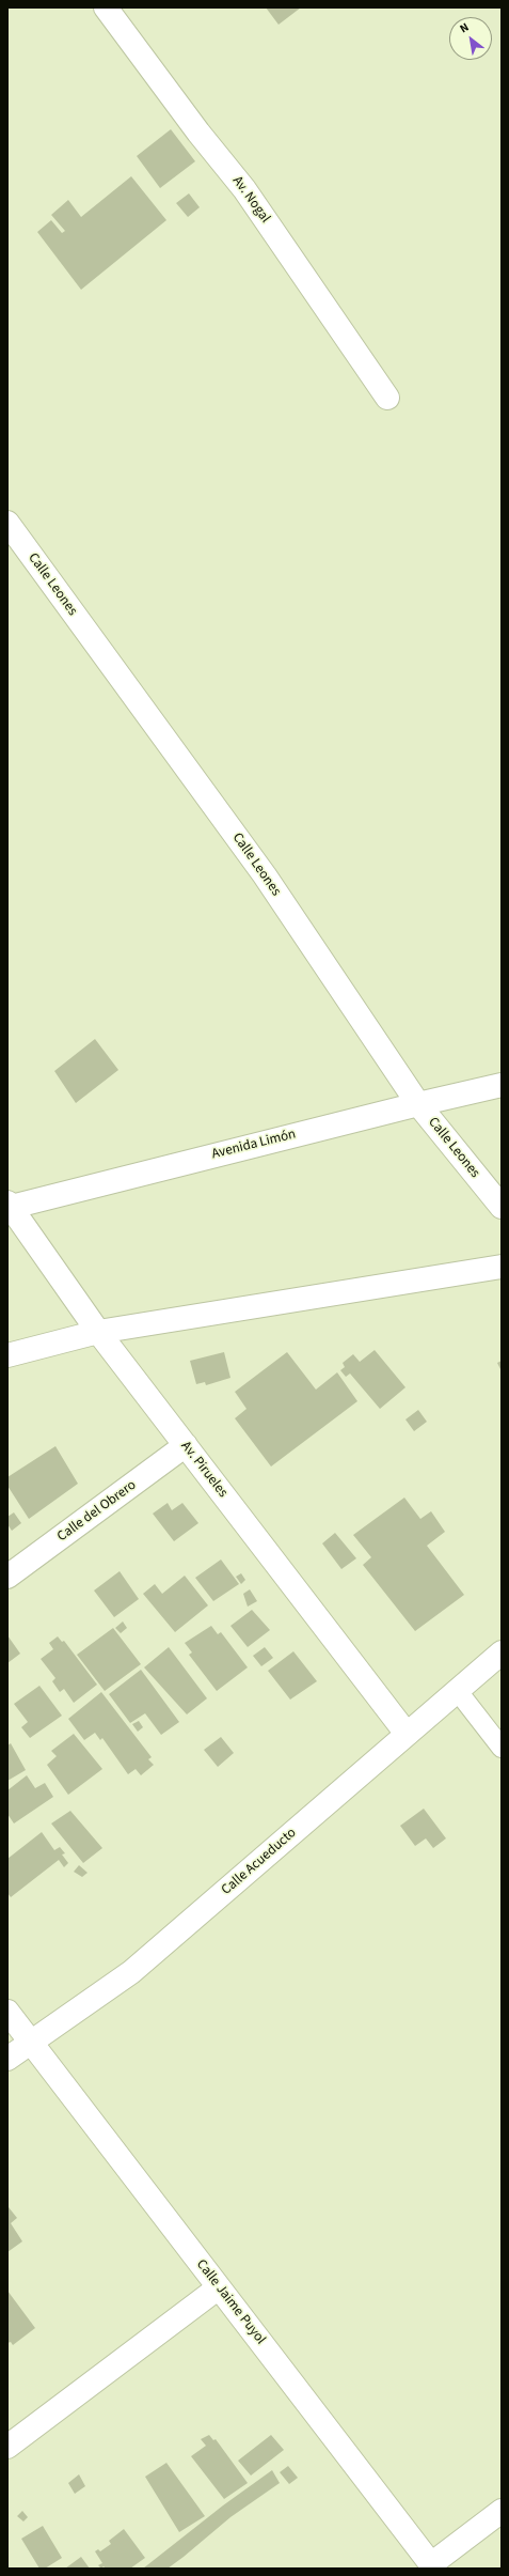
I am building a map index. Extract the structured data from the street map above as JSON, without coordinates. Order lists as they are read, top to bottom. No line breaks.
{"streets":{"street":["Av. Nogal","Calle Leones","Avenida Limón","Av. Pirueles","Calle del Obrero","Calle Acueducto","Calle Jaime Puyol"]},"crossings":[["Calle Leones","Avenida Limón"],["Avenida Limón","Av. Pirueles"],["Av. Pirueles","Calle del Obrero"],["Av. Pirueles","Calle Acueducto"],["Calle Acueducto","Calle Jaime Puyol"]],"north":"top left"}
